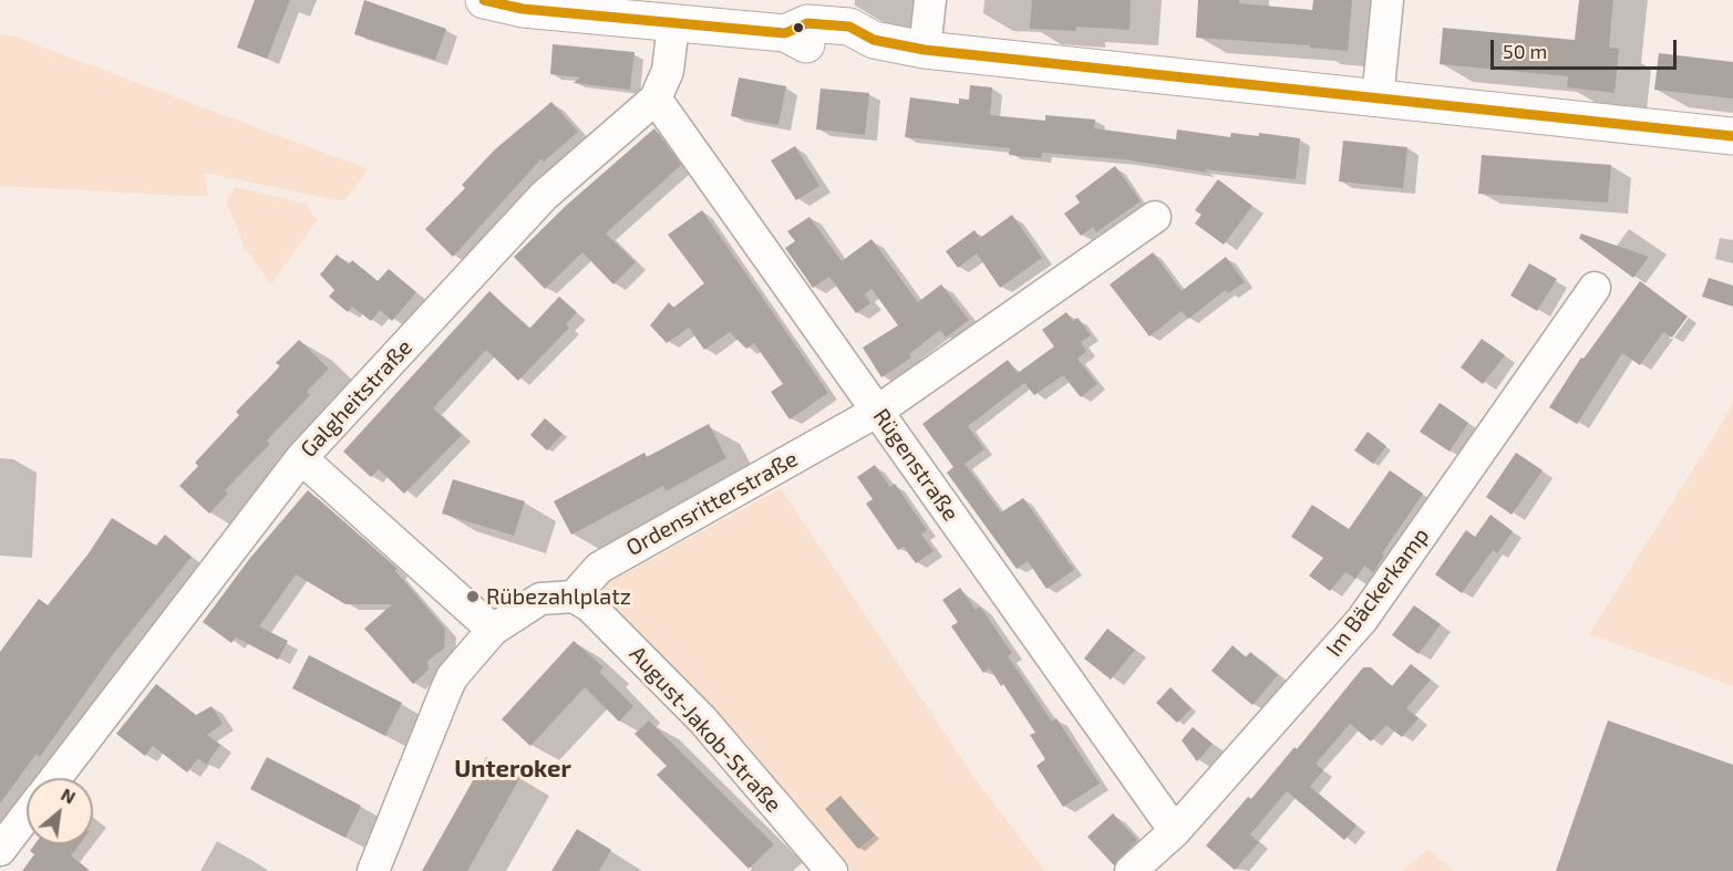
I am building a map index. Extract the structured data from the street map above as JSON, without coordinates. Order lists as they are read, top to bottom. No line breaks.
{"streets":{"street":["Galgheitstraße","Rügenstraße","Ordensritterstraße","Im Bäckerkamp","August-Jakob-Straße"]},"crossings":[["Galgheitstraße","Rügenstraße"],["Rügenstraße","Ordensritterstraße"],["Rügenstraße","Im Bäckerkamp"],["Ordensritterstraße","August-Jakob-Straße"]],"districts":["Unteroker"],"places":["Rübezahlplatz"],"scale_bar":"50 m","north":"top right"}
